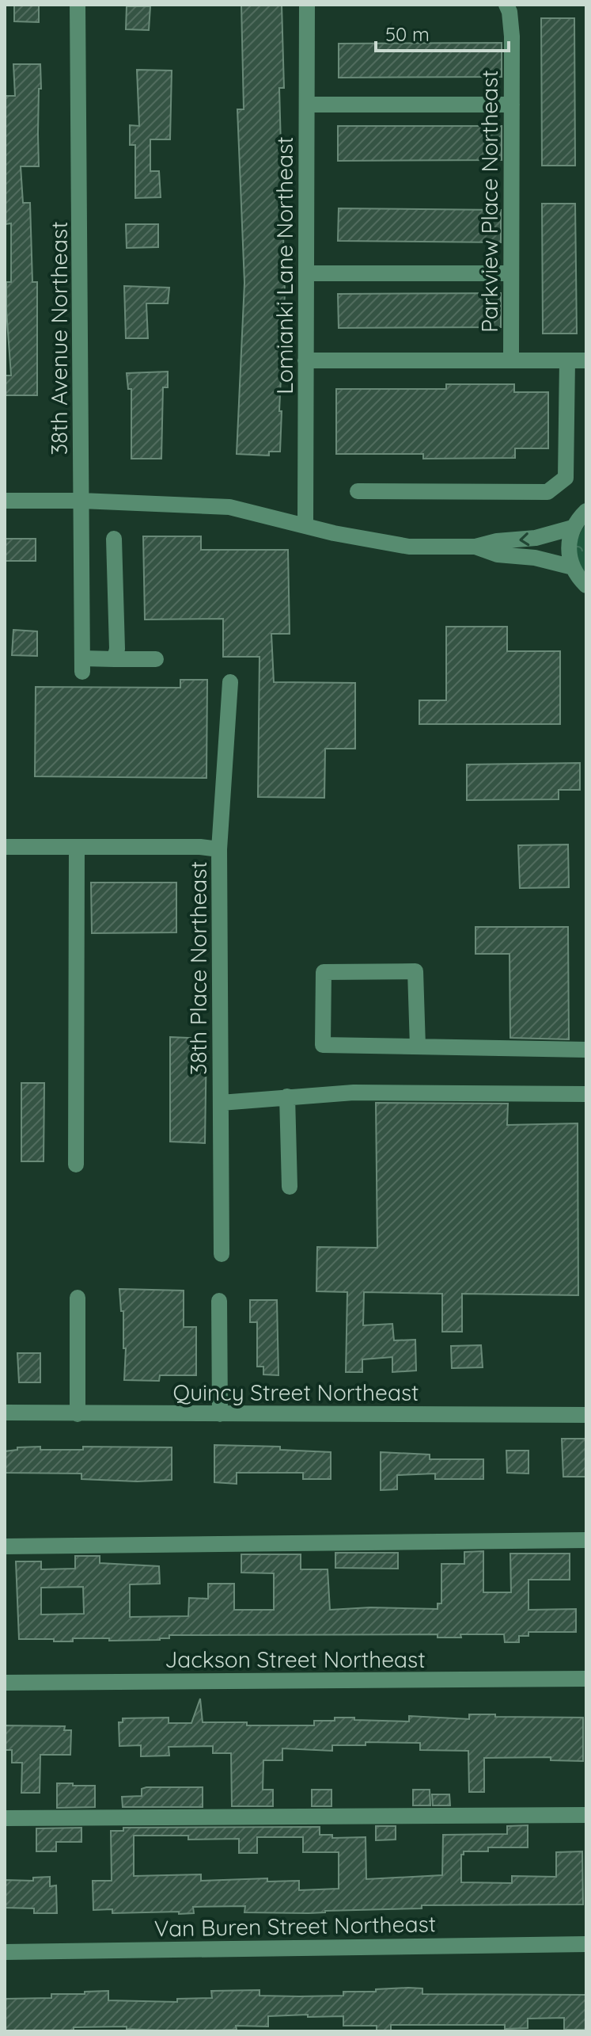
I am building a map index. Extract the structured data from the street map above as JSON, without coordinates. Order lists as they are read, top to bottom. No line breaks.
{"streets":{"street":["Parkview Place Northeast","Lomianki Lane Northeast","38th Avenue Northeast","38th Place Northeast","Quincy Street Northeast","Jackson Street Northeast","Van Buren Street Northeast"]},"scale_bar":"50 m"}
